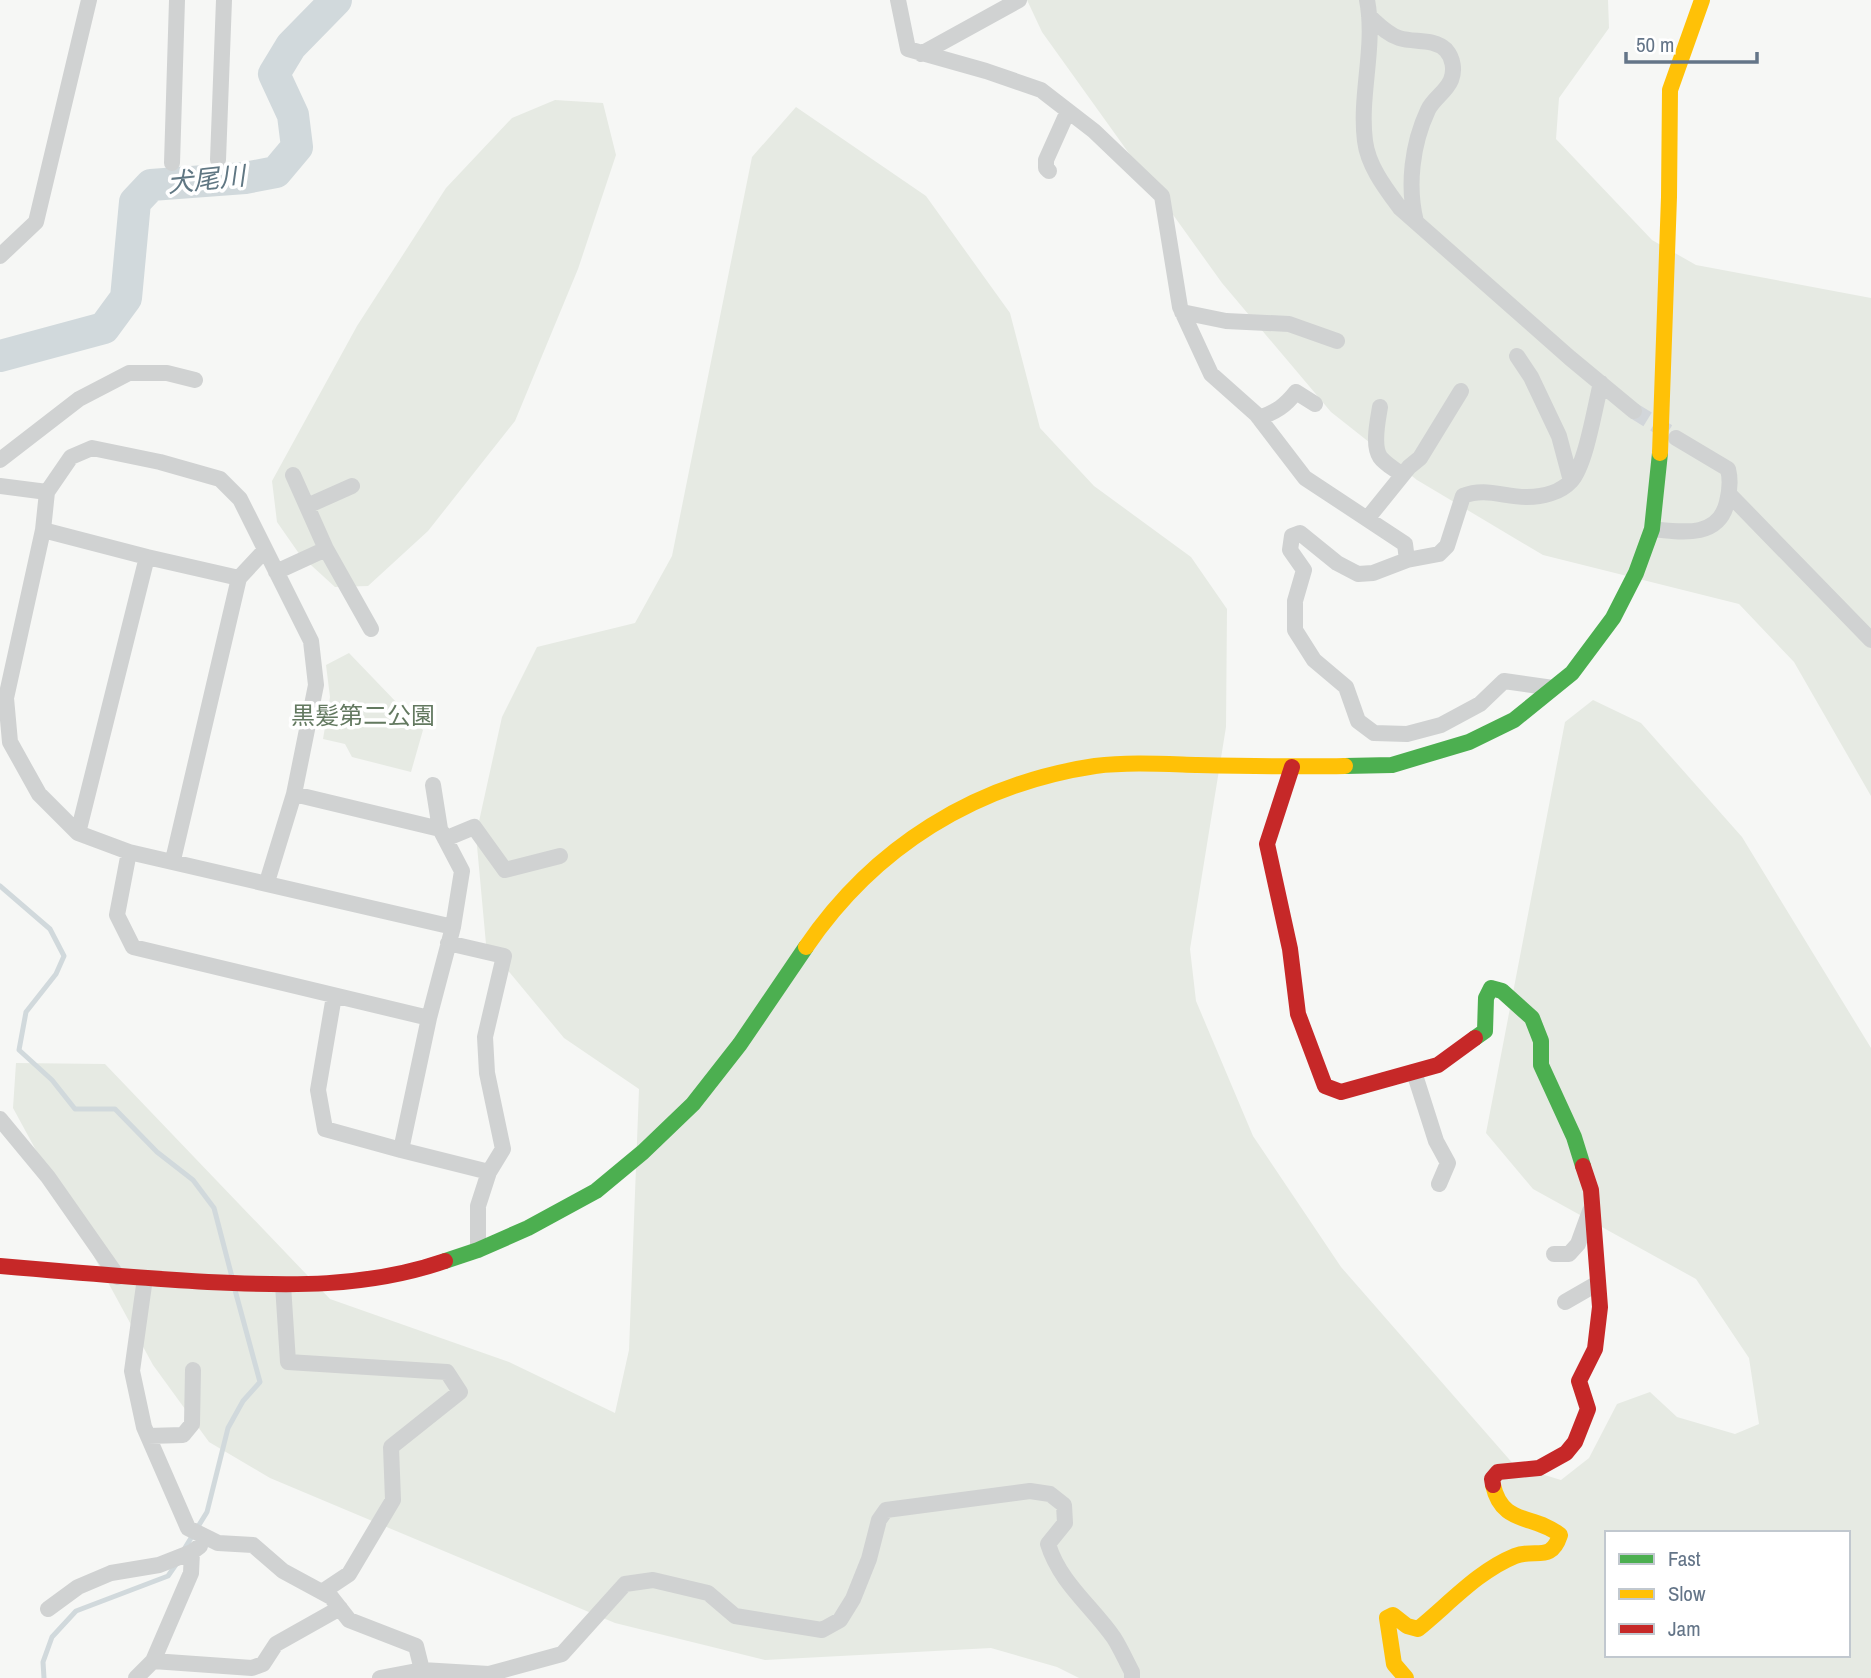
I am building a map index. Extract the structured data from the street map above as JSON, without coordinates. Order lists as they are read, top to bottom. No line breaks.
{"water":["犬尾川"],"parks":["黒髪第二公園"],"legend":["Fast","Slow","Jam"],"scale_bar":"50 m"}
